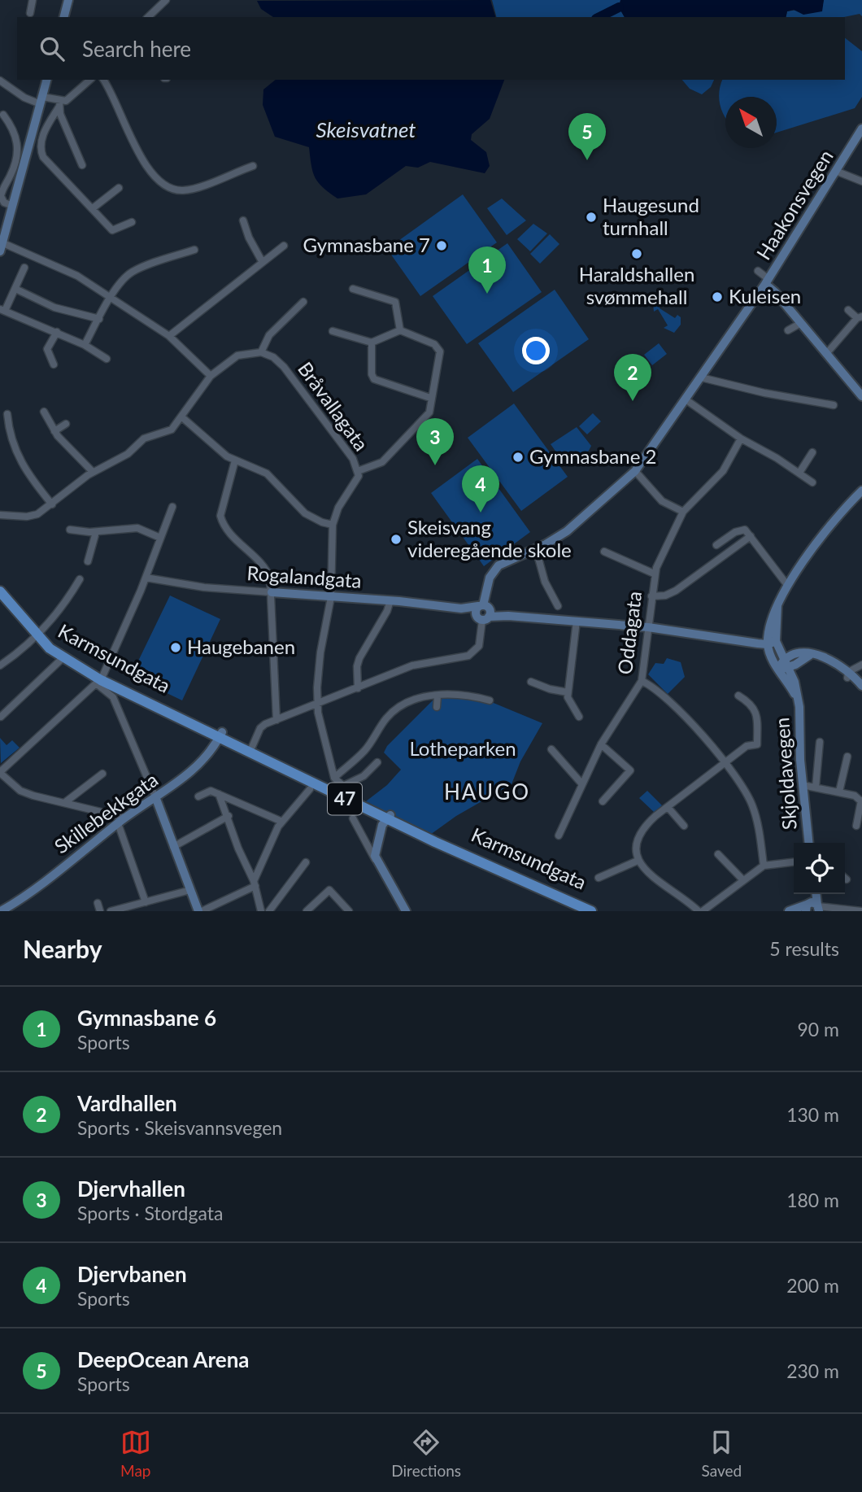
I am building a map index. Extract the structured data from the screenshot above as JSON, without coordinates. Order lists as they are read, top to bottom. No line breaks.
{"streets":{"main road":["Karmsundgata","47"],"street":["Haakonsvegen","Bråvallagata","Rogalandgata","Oddagata","Skjoldavegen","Skillebekkgata"]},"crossings":[["Bråvallagata","Rogalandgata"],["Karmsundgata","47"],["Karmsundgata","Skillebekkgata"]],"districts":["HAUGO"],"water":["Skeisvatnet"],"parks":["Lotheparken"],"places":["Haugesund turnhall","Gymnasbane 7","Haraldshallen svømmehall","Kuleisen","Gymnasbane 2","Skeisvang videregående skole","Haugebanen"],"north":"top left","page":{"search":"Search here","pins":["5","1","2","3","4"],"heading":["Nearby","5 results"],"list":[{"mark":"1","name":"Gymnasbane 6","note":"Sports","value":"90 m"},{"mark":"2","name":"Vardhallen","note":"Sports · Skeisvannsvegen","value":"130 m"},{"mark":"3","name":"Djervhallen","note":"Sports · Stordgata","value":"180 m"},{"mark":"4","name":"Djervbanen","note":"Sports","value":"200 m"},{"mark":"5","name":"DeepOcean Arena","note":"Sports","value":"230 m"}],"nav":["Map","Directions","Saved"]}}
